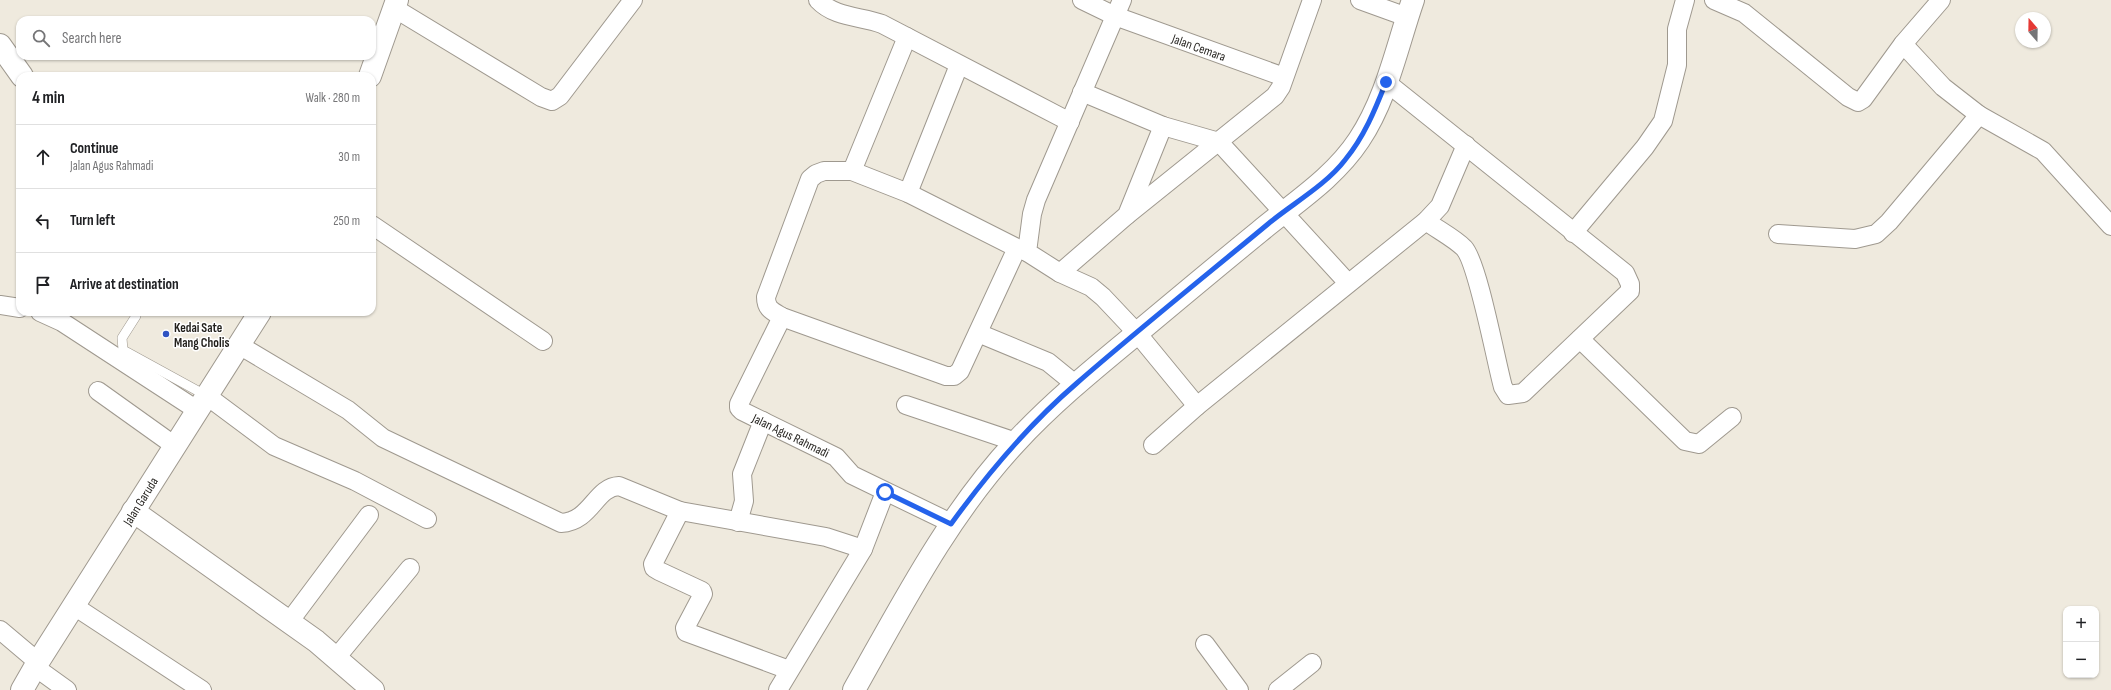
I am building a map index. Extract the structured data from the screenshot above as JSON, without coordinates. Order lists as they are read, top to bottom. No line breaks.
{"streets":{"main road":["Jalan Garuda"],"street":["Jalan Cemara","Jalan Agus Rahmadi"]},"places":["Kedai Sate Mang Cholis"],"north":"top","page":{"search":"Search here","heading":["4 min","Walk · 280 m"],"list":[["Continue","Jalan Agus Rahmadi","30 m"],["Turn left","250 m"],"Arrive at destination"],"map_buttons":["+","−"]}}
